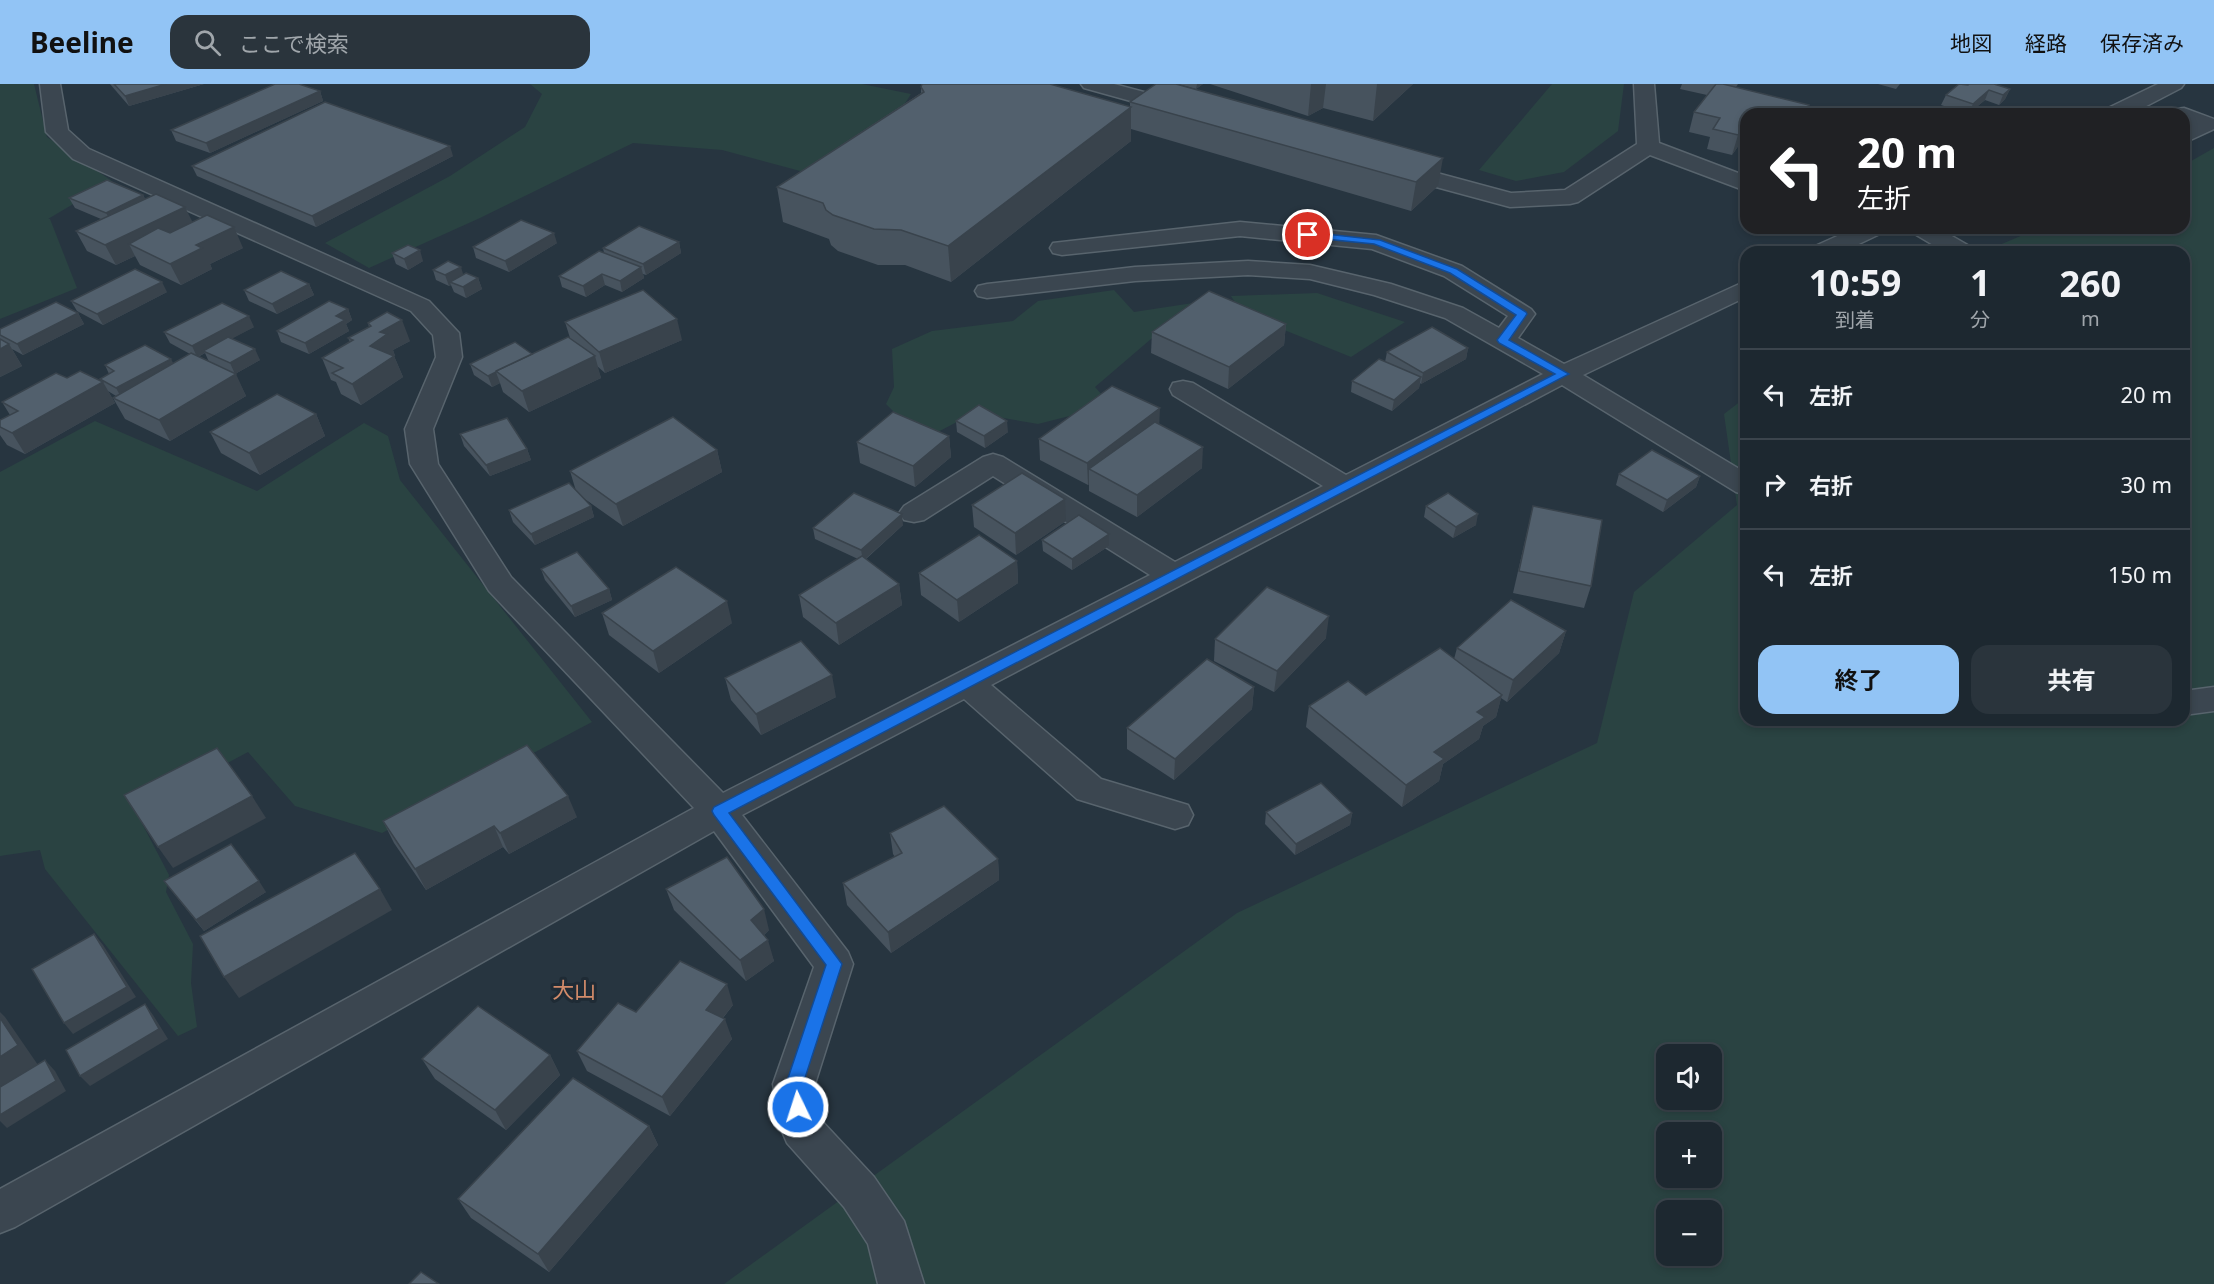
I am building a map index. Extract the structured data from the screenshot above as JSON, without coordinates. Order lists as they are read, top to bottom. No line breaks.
{"districts":["大山"],"page":{"header":"Beeline","search":"ここで検索","nav":["地図","経路","保存済み"],"turn":["20 m","左折"],"eta":["10:59","到着","1","分","260","m"],"list":[{"name":"左折","value":"20 m"},{"name":"右折","value":"30 m"},{"name":"左折","value":"150 m"}],"buttons":["終了","共有"],"map_buttons":["+","−"]}}
